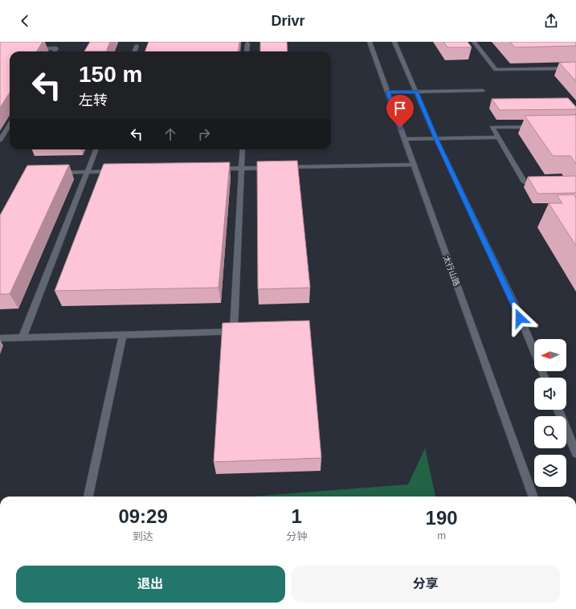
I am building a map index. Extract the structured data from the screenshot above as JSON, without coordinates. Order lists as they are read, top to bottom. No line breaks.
{"streets":{"street":["太行山路"]},"north":"left","page":{"header":"Drivr","turn":["150 m","左转"],"eta":["09:29","到达","1","分钟","190","m"],"buttons":["退出","分享"]}}
